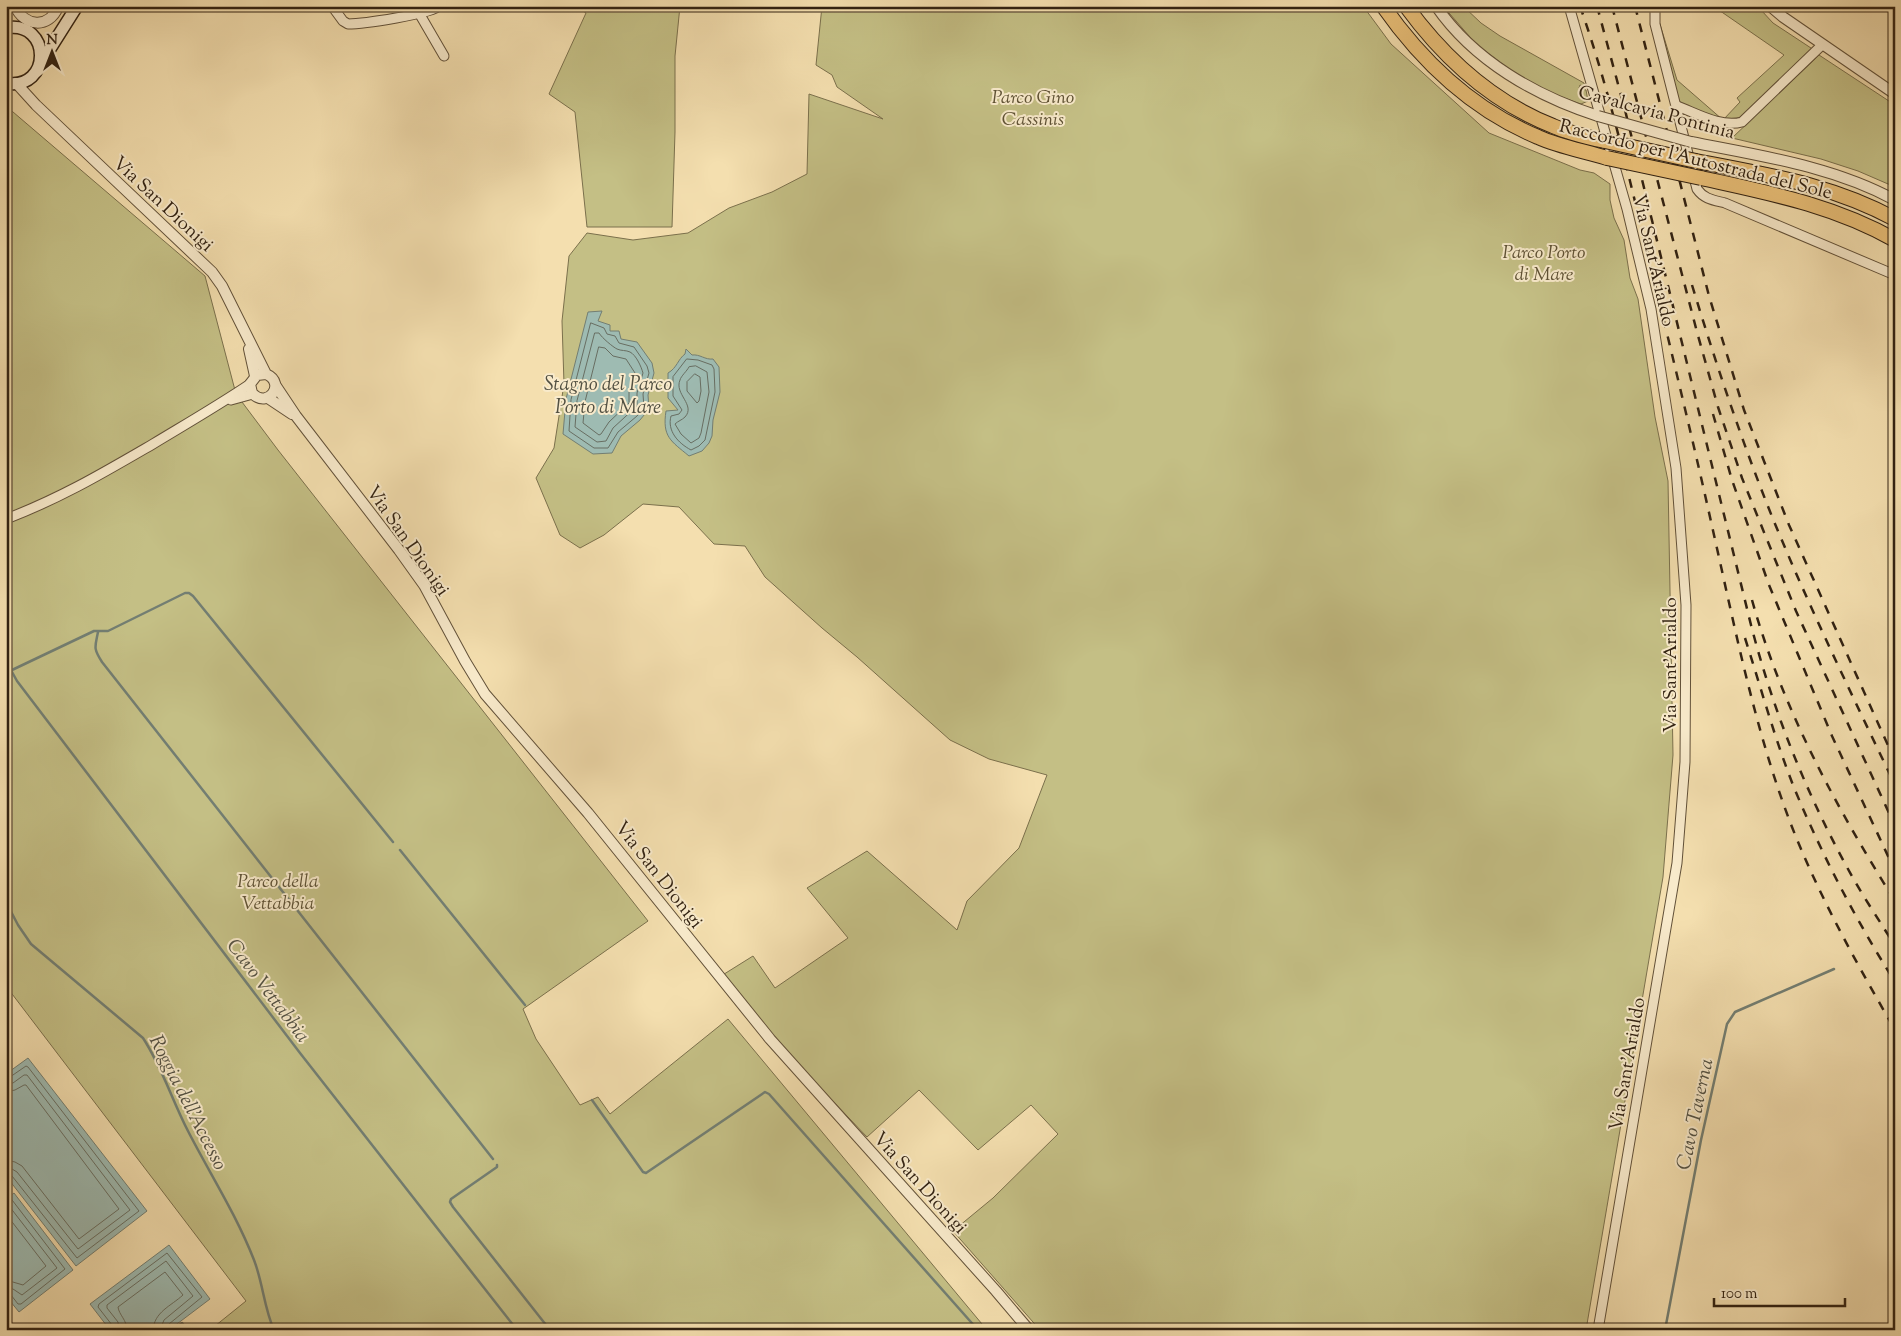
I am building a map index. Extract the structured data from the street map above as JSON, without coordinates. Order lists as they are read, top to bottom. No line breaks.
{"streets":{"highway":["Raccordo per l'Autostrada del Sole"],"street":["Cavalcavia Pontinia","Via San Dionigi","Via Sant'Arialdo"]},"water":["Stagno del Parco Porto di Mare","Cavo Vettabbia","Roggia dell'Accesso","Cavo Taverna"],"parks":["Parco Gino Cassinis","Parco Porto di Mare","Parco della Vettabbia"],"scale_bar":"100 m","north":"top"}
